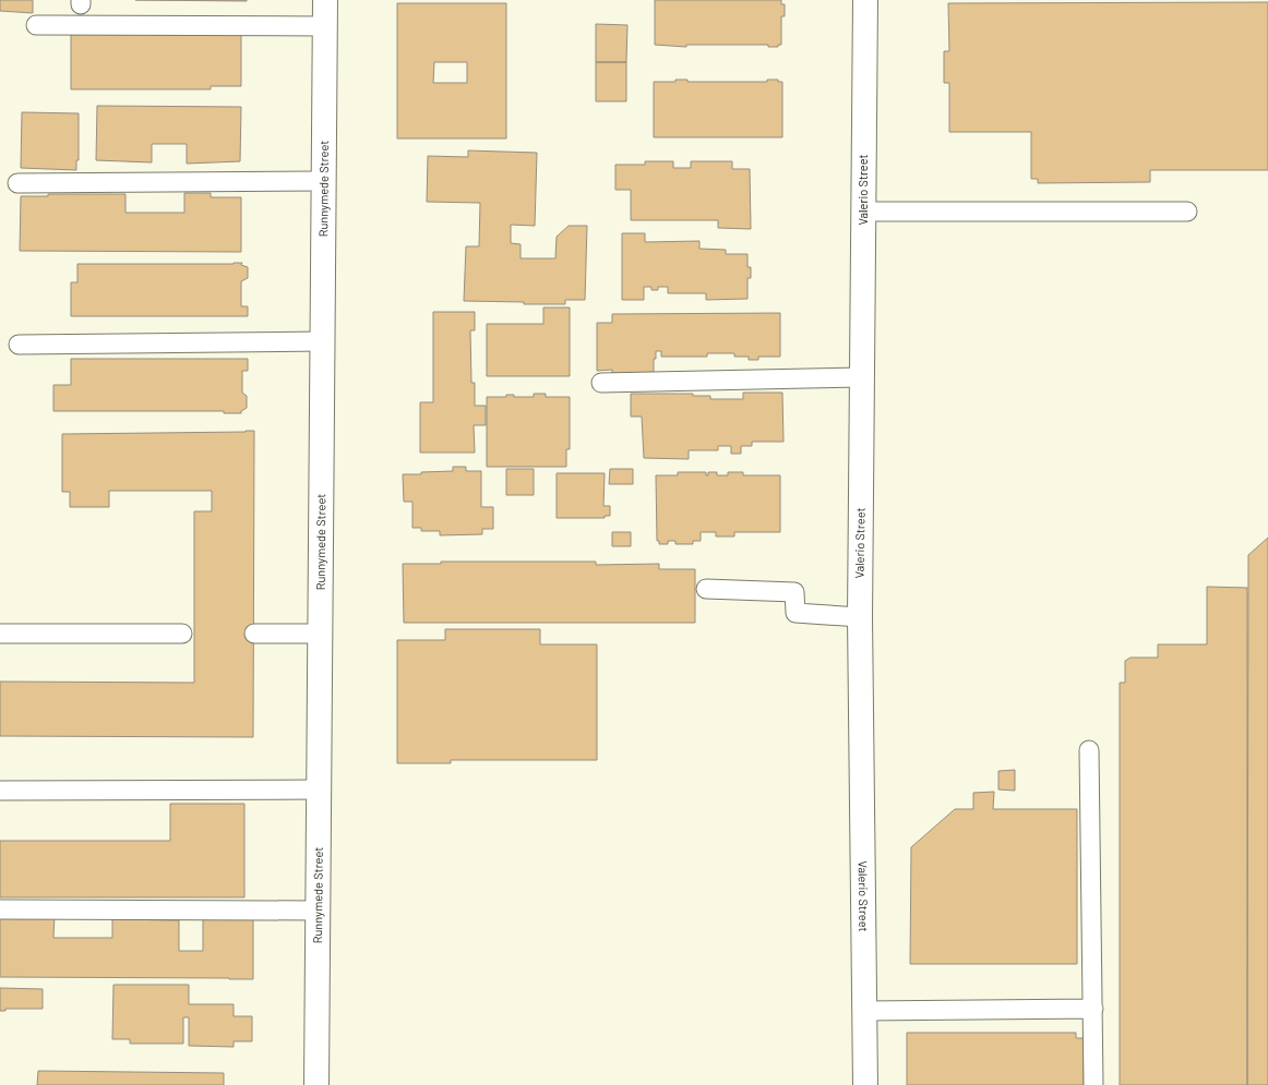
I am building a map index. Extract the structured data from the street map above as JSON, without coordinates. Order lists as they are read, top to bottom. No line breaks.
{"streets":{"street":["Runnymede Street","Valerio Street"]}}
